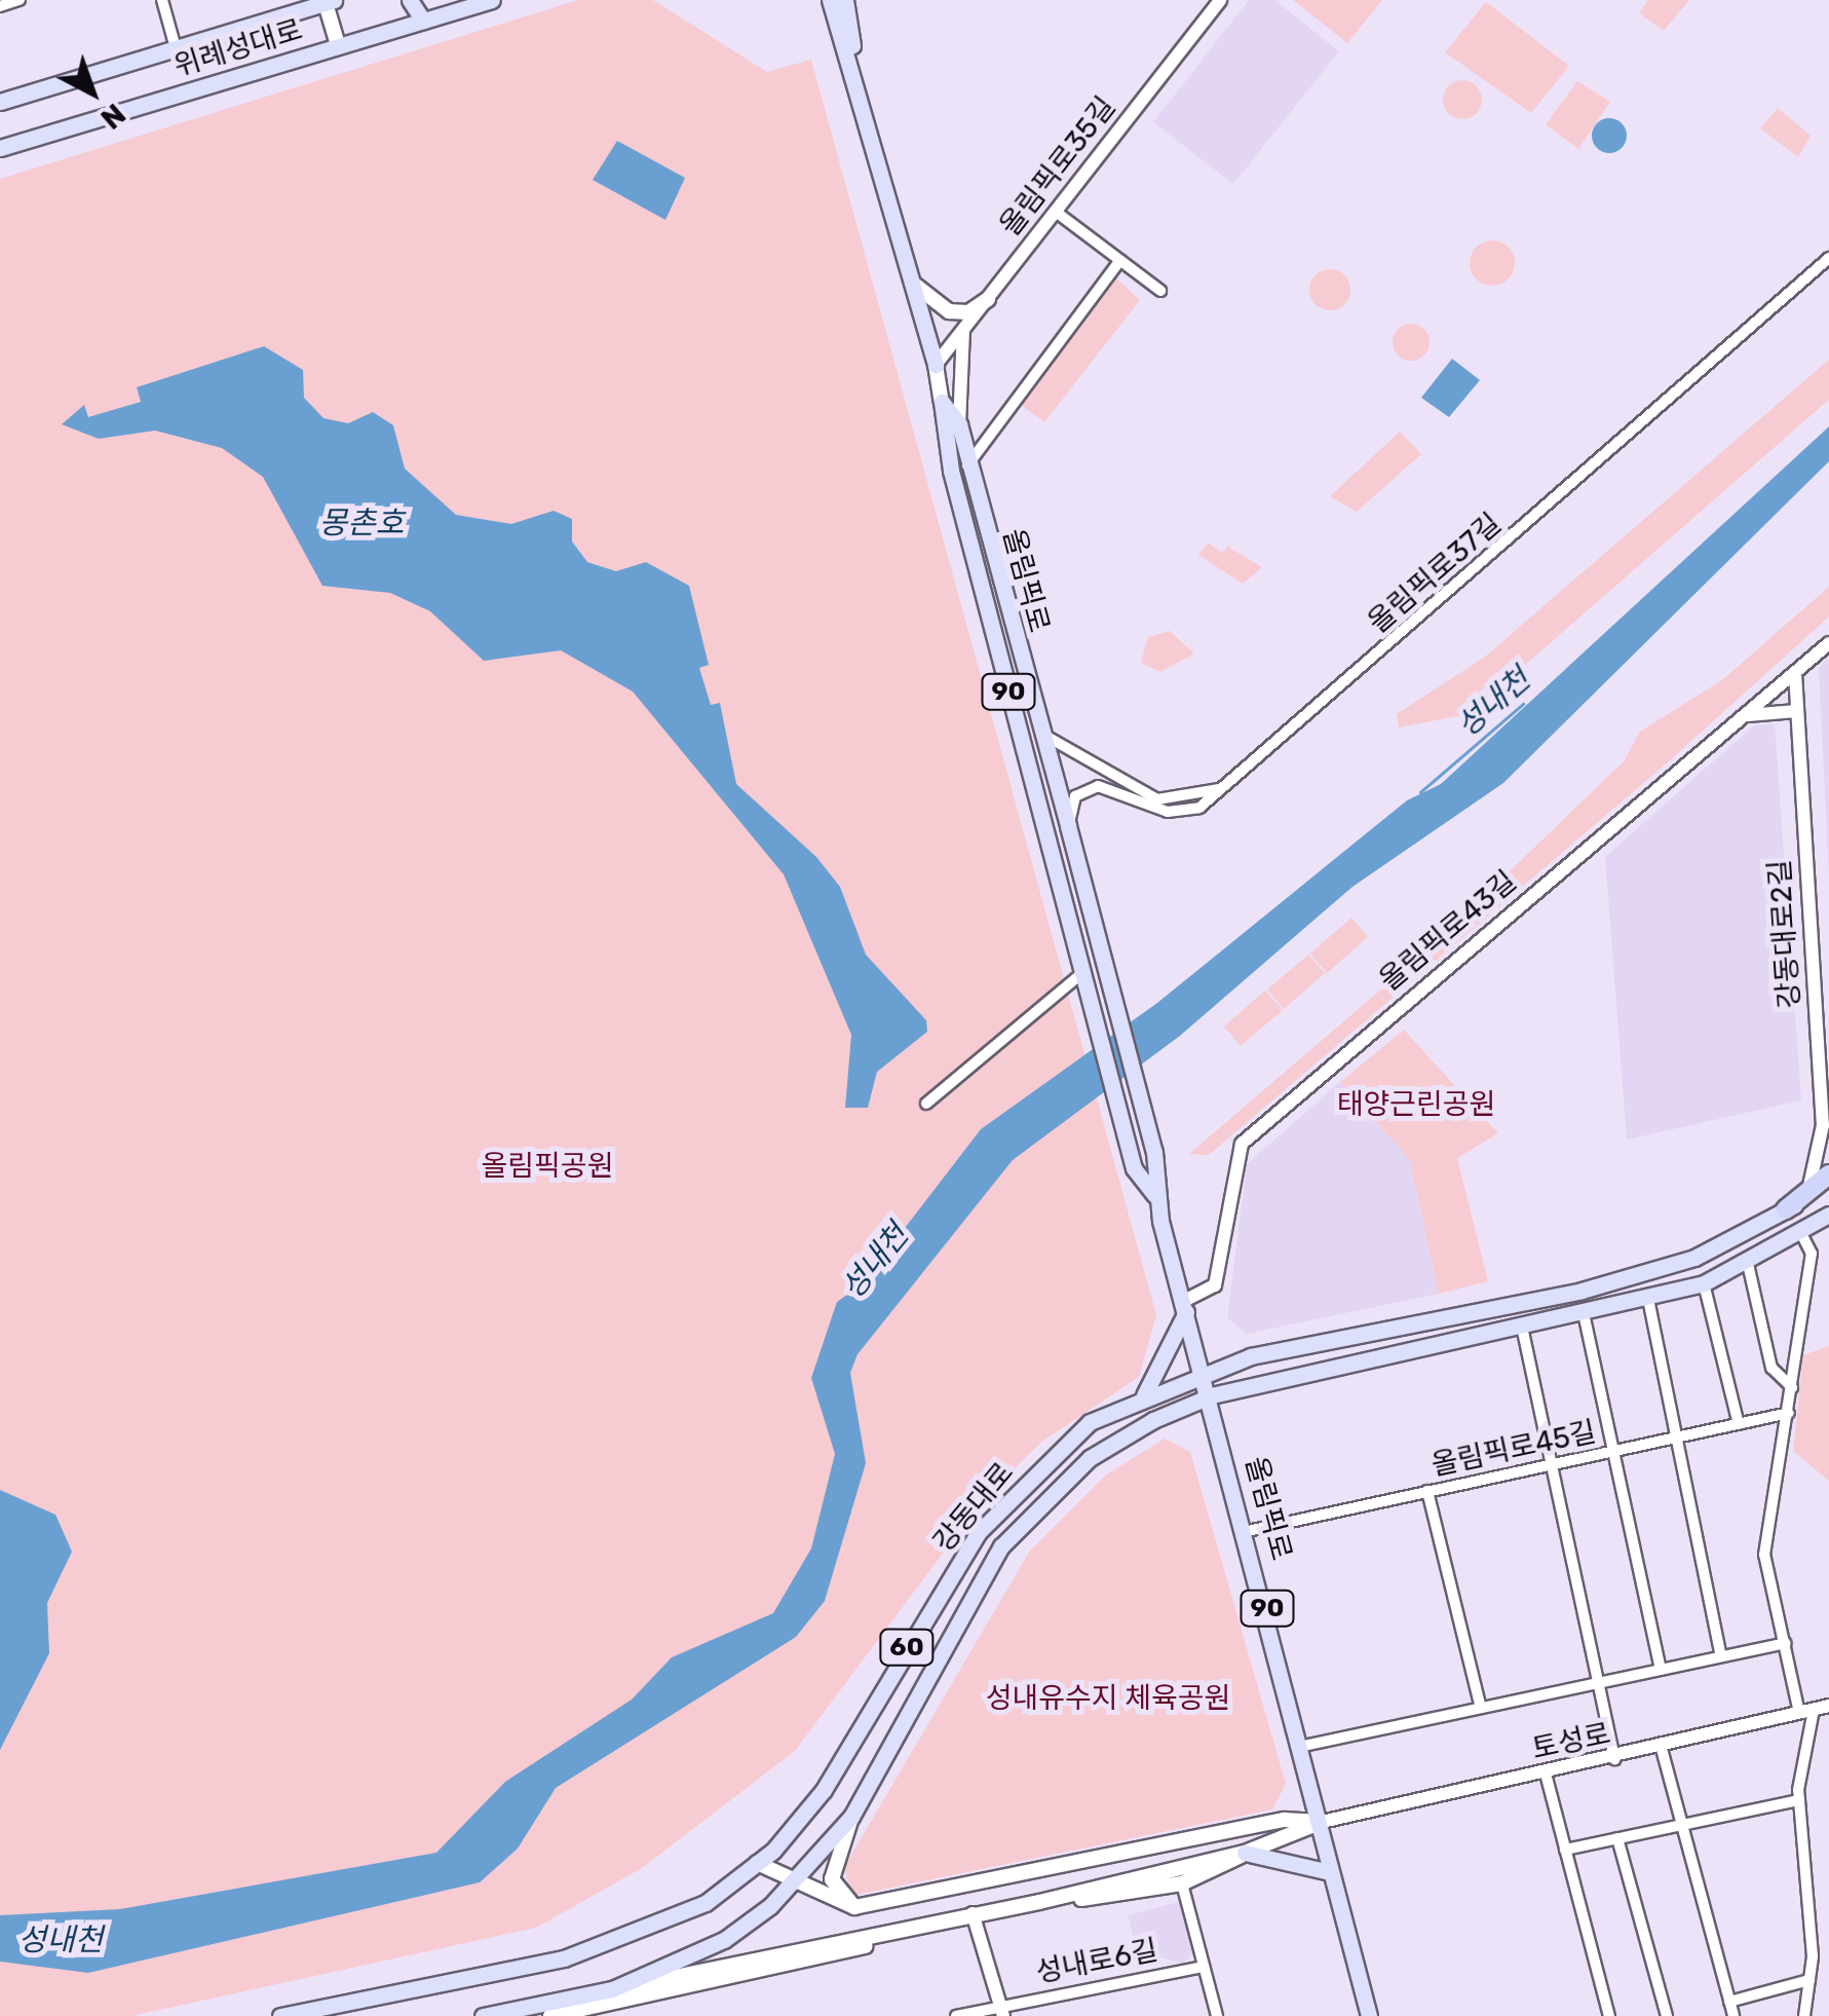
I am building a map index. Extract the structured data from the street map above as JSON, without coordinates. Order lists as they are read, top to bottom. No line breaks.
{"streets":{"main road":["위례성대로","올림픽로","90","강동대로","60"],"street":["올림픽로35길","올림픽로37길","올림픽로43길","강동대로2길","올림픽로45길","토성로","성내로6길"]},"crossings":[["올림픽로35길","올림픽로"],["올림픽로37길","올림픽로"],["올림픽로","90"],["올림픽로","올림픽로43길"],["올림픽로","올림픽로45길"],["올림픽로","강동대로"],["올림픽로","토성로"],["올림픽로43길","강동대로2길"],["강동대로","토성로"],["강동대로","성내로6길"]],"water":["몽촌호","성내천"],"parks":["태양근린공원","올림픽공원","성내유수지 체육공원"],"north":"bottom right"}
